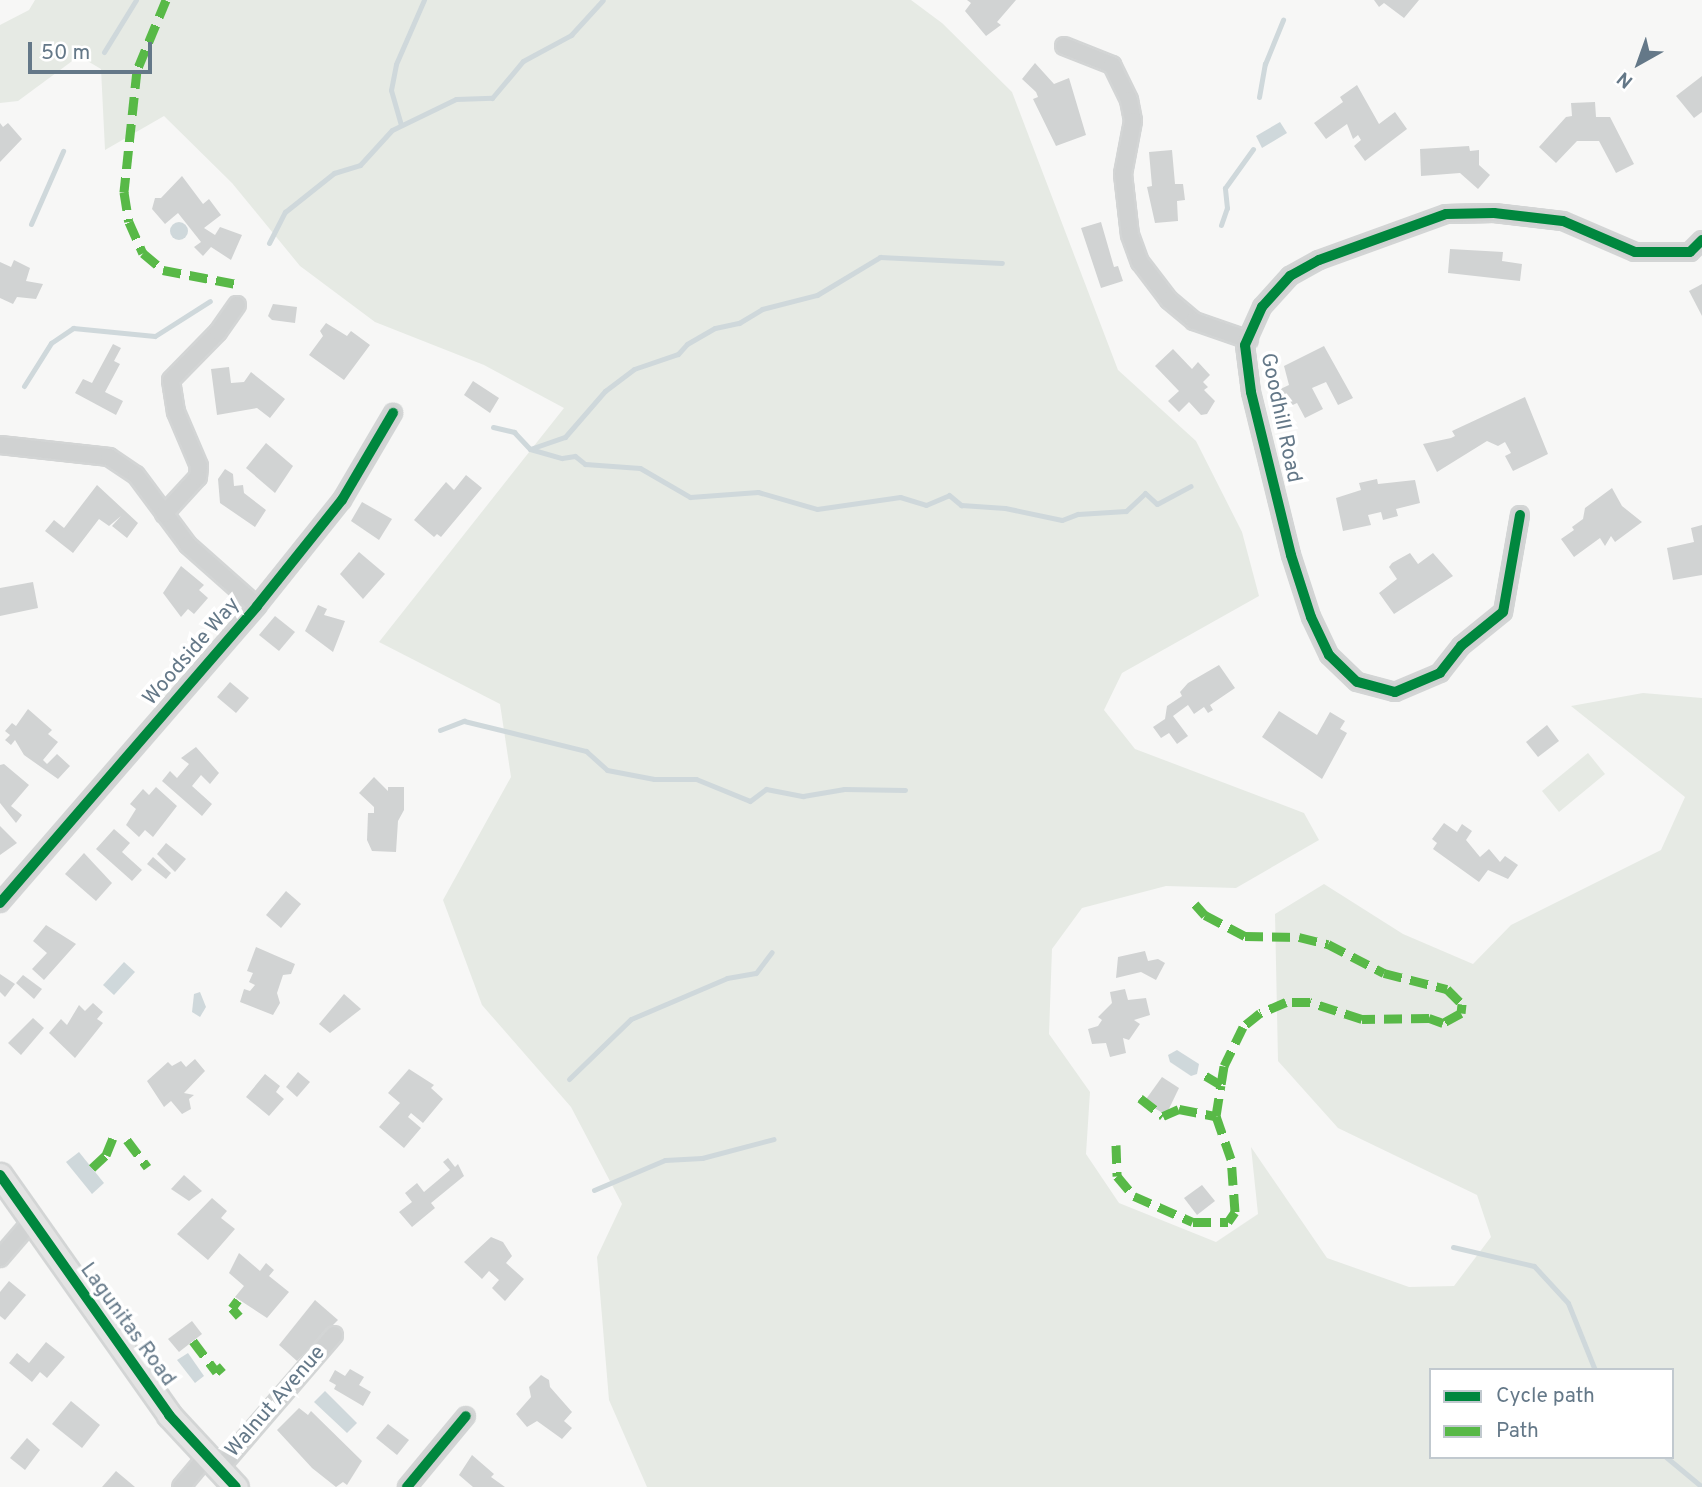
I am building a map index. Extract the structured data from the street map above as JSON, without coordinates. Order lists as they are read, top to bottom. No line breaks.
{"streets":{"street":["Goodhill Road","Woodside Way","Lagunitas Road","Walnut Avenue"]},"crossings":[["Lagunitas Road","Walnut Avenue"]],"legend":["Cycle path","Path"],"scale_bar":"50 m","north":"bottom left"}
